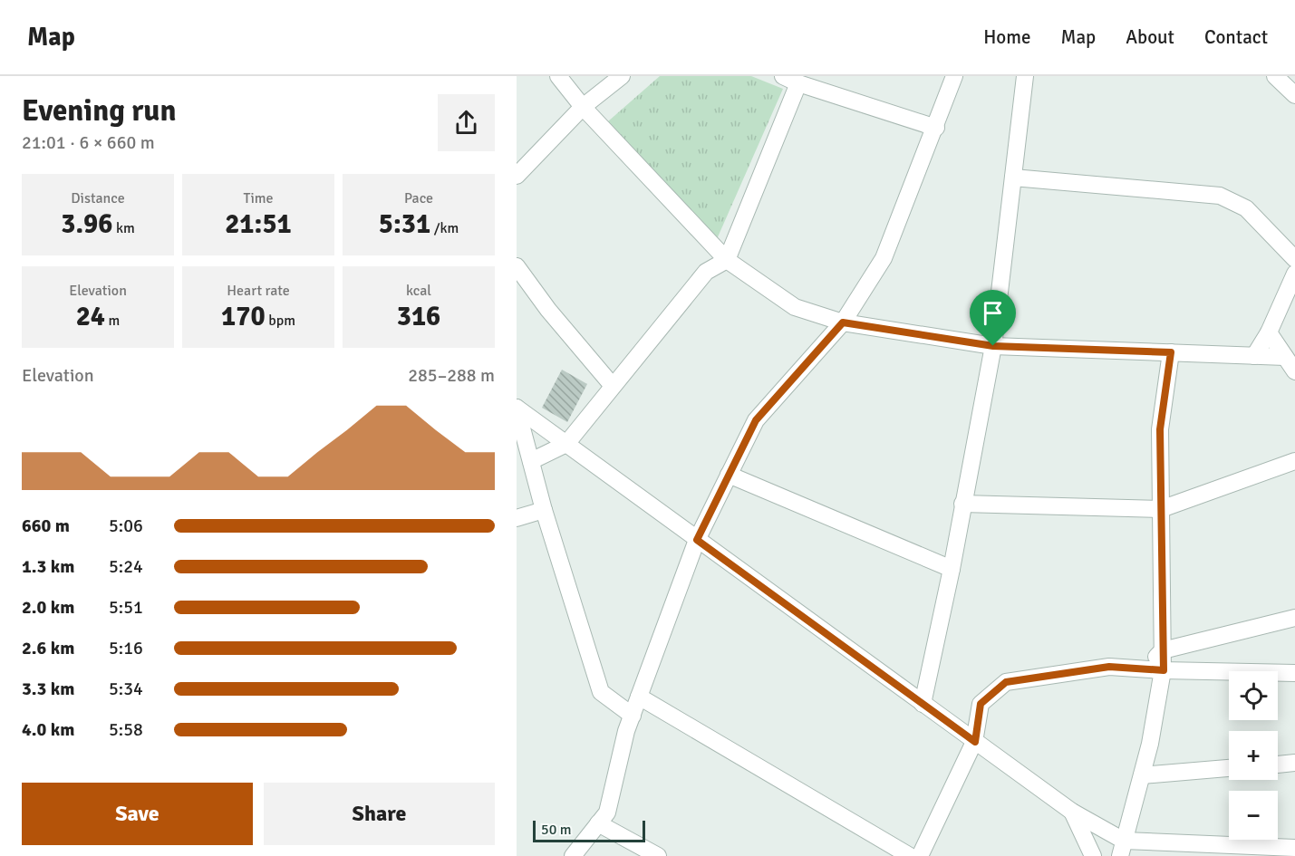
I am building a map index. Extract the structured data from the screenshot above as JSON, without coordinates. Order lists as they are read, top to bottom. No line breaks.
{"scale_bar":"50 m","page":{"header":"Map","nav":["Home","Map","About","Contact"],"heading":["Evening run","21:01 · 6 × 660 m"],"stats":[["Distance","3.96 km"],["Time","21:51"],["Pace","5:31 /km"],["Elevation","24 m"],["Heart rate","170 bpm"],["kcal","316"]],"chart":["Elevation","285–288 m"],"list":[{"name":"660 m","note":"5:06"},{"name":"1.3 km","note":"5:24"},{"name":"2.0 km","note":"5:51"},{"name":"2.6 km","note":"5:16"},{"name":"3.3 km","note":"5:34"},{"name":"4.0 km","note":"5:58"}],"map_buttons":["+","−"],"buttons":["Save","Share"],"scale":"50 m"}}
